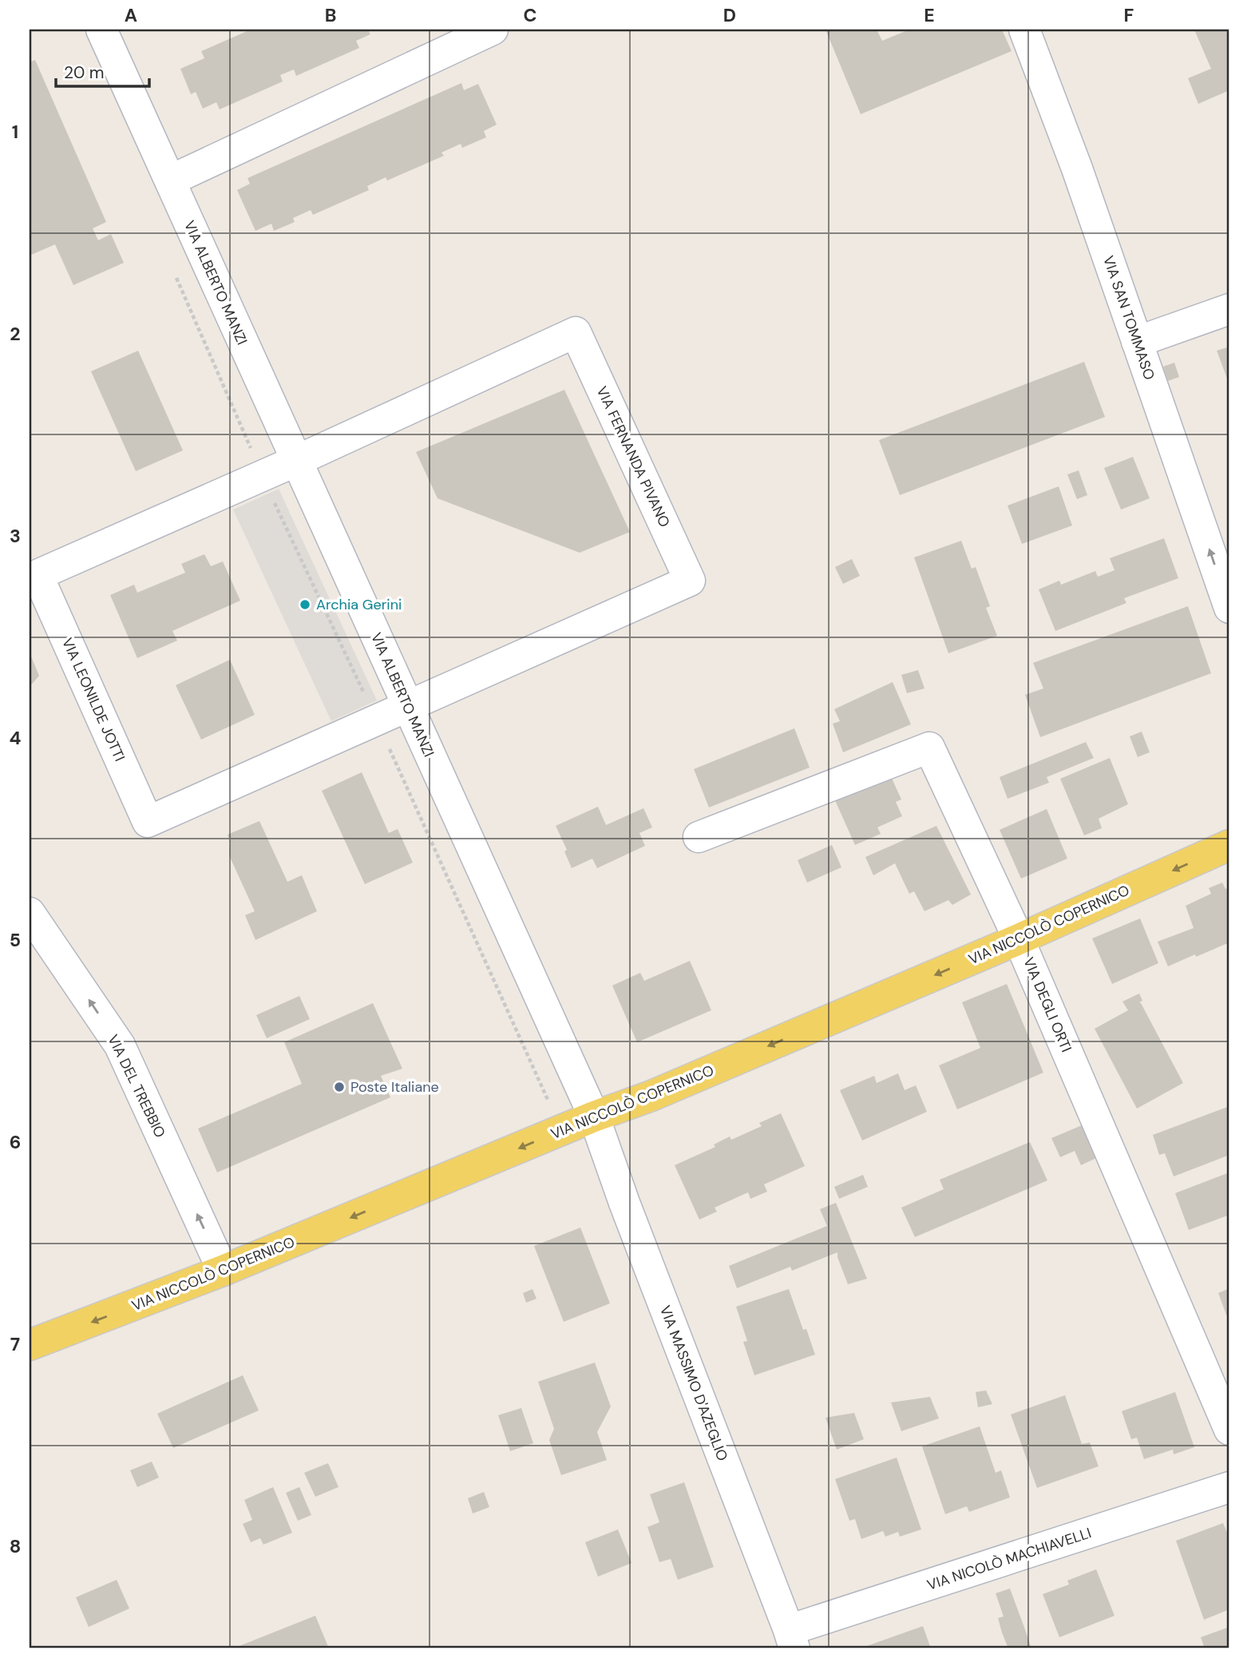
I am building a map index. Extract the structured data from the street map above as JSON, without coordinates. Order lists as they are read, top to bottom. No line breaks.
{"streets":{"main road":["VIA NICCOLÒ COPERNICO"],"street":["VIA ALBERTO MANZI","VIA SAN TOMMASO","VIA FERNANDA PIVANO","VIA LEONILDE JOTTI","VIA DEGLI ORTI","VIA DEL TREBBIO","VIA MASSIMO D'AZEGLIO","VIA NICOLÒ MACHIAVELLI"]},"crossings":[["VIA ALBERTO MANZI","VIA FERNANDA PIVANO"],["VIA ALBERTO MANZI","VIA LEONILDE JOTTI"],["VIA ALBERTO MANZI","VIA NICCOLÒ COPERNICO"],["VIA ALBERTO MANZI","VIA MASSIMO D'AZEGLIO"],["VIA FERNANDA PIVANO","VIA LEONILDE JOTTI"],["VIA NICCOLÒ COPERNICO","VIA DEGLI ORTI"],["VIA NICCOLÒ COPERNICO","VIA DEL TREBBIO"],["VIA NICCOLÒ COPERNICO","VIA MASSIMO D'AZEGLIO"],["VIA MASSIMO D'AZEGLIO","VIA NICOLÒ MACHIAVELLI"]],"one_way":["VIA SAN TOMMASO","VIA NICCOLÒ COPERNICO","VIA DEL TREBBIO"],"places":["Archia Gerini","Poste Italiane"],"scale_bar":"20 m","grid":{"columns":["A","B","C","D","E","F"],"rows":["1","2","3","4","5","6","7","8"]}}
